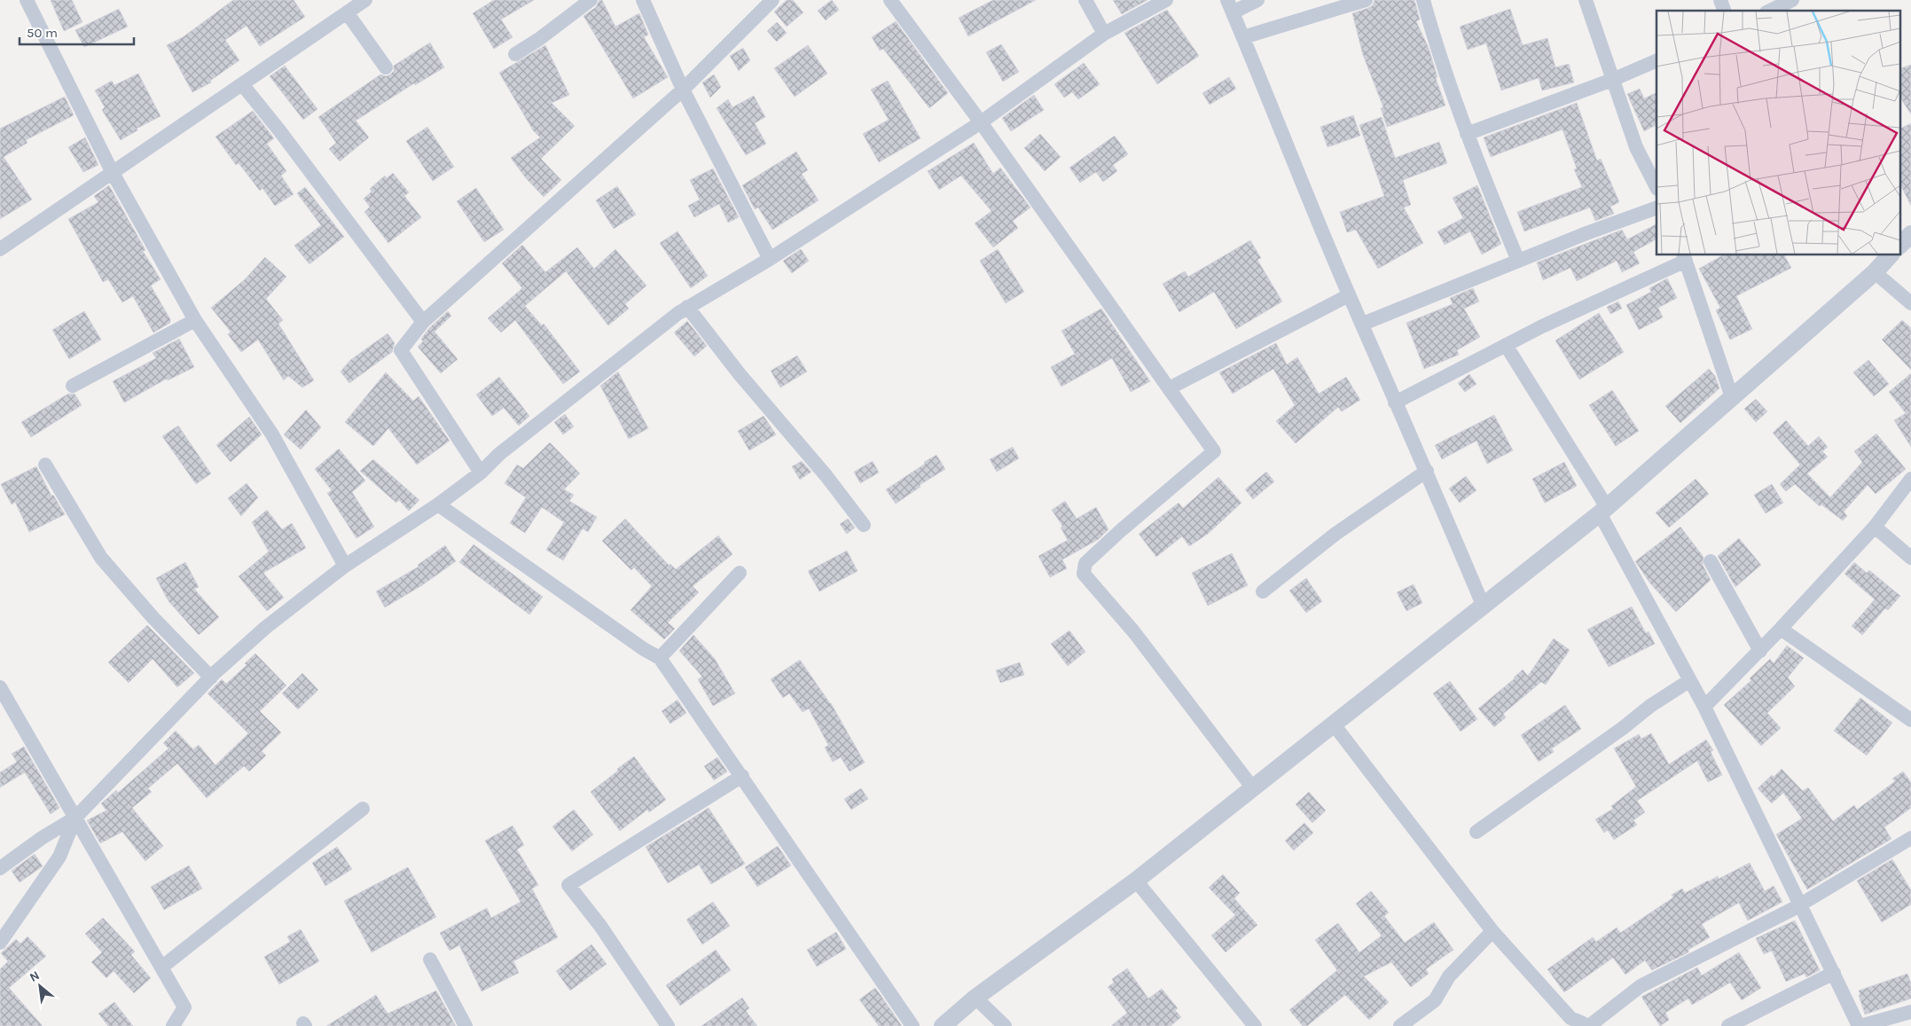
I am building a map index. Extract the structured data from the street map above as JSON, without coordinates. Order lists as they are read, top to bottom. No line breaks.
{"scale_bar":"50 m","north":"top left"}
